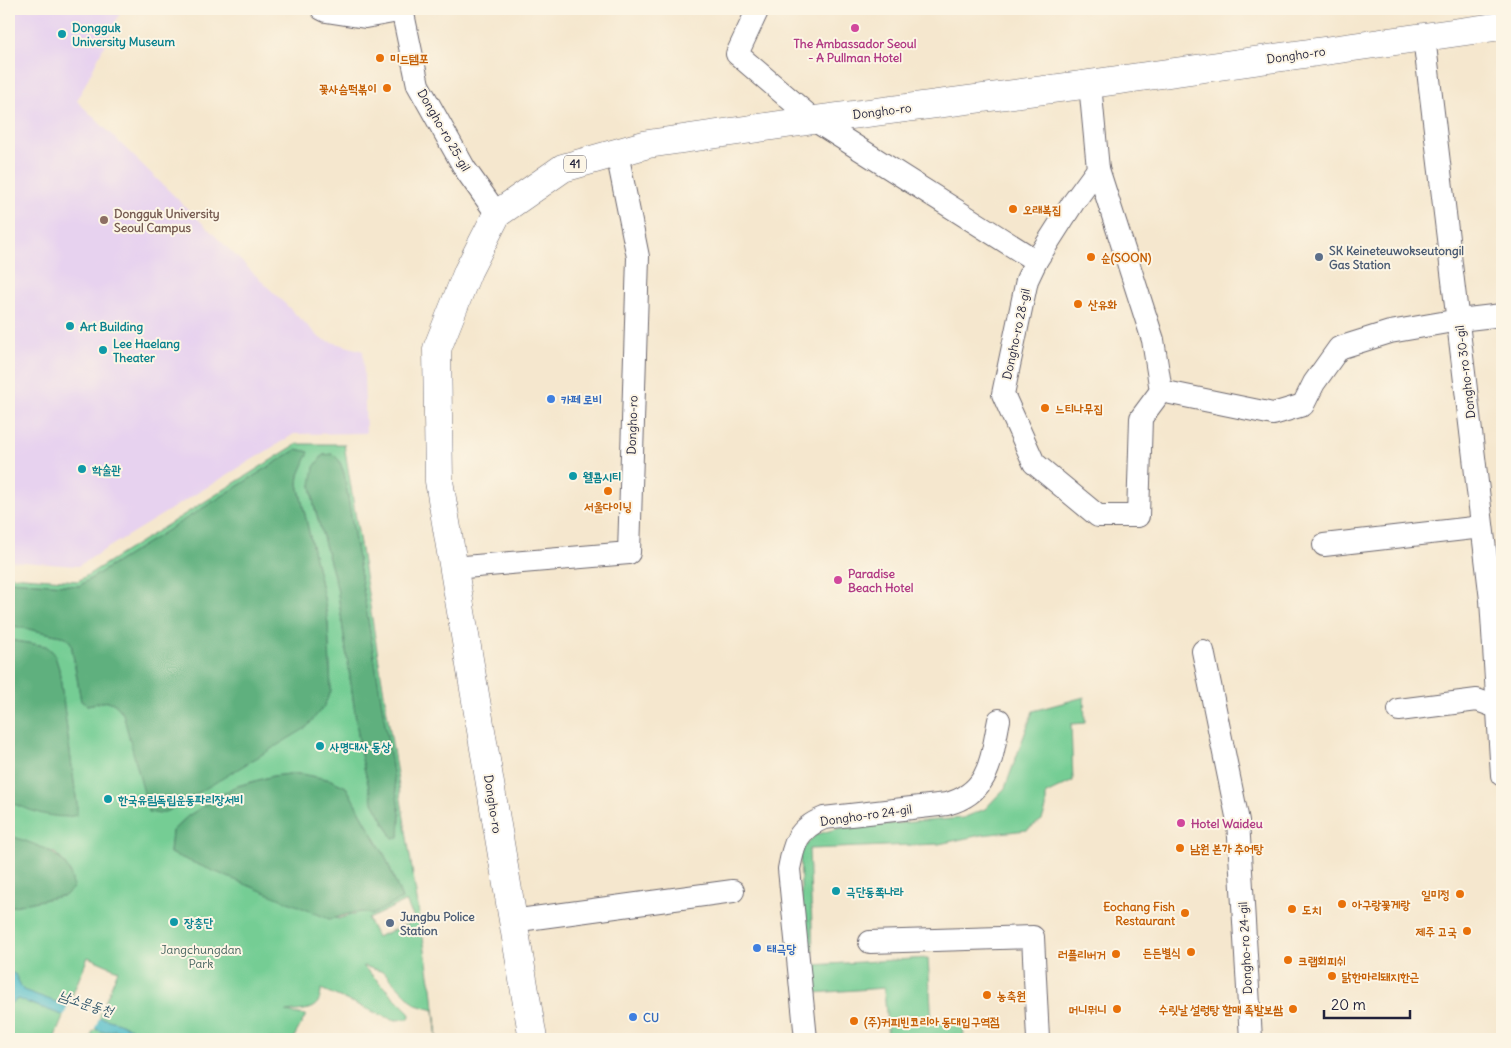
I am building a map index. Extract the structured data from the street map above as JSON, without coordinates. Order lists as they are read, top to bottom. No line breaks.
{"streets":{"main road":["Dongho-ro","41"],"street":["Dongho-ro 25-gil","Dongho-ro 28-gil","Dongho-ro 30-gil","Dongho-ro 24-gil"]},"crossings":[["Dongho-ro","Dongho-ro 25-gil"],["Dongho-ro","Dongho-ro 30-gil"]],"water":["남소문동천"],"parks":["Jangchungdan Park"],"places":["The Ambassador Seoul - A Pullman Hotel","Dongguk University Museum","미드템포","꽃사슴떡볶이","오래복집","Dongguk University Seoul Campus","순(SOON)","SK Keineteuwokseutongil Gas Station","산유화","Art Building","Lee Haelang Theater","카페 로비","느티나무집","학술관","웰콤시티","서울다이닝","Paradise Beach Hotel","사명대사 동상","한국유림독립운동파리장서비","Hotel Waideu","남원 본가 추어탕","극단동쪽나라","일미정","아구랑꽃게랑","도치","Eochang Fish Restaurant","장충단","Jungbu Police Station","제주 고국","태극당","든든별식","러플리버거","크랩회피쉬","닭한마리돼지한근","농축원","머니뭐니","수릿날 설렁탕 할매 족발보쌈","CU","(주)커피빈코리아 동대입구역점"],"scale_bar":"20 m"}
